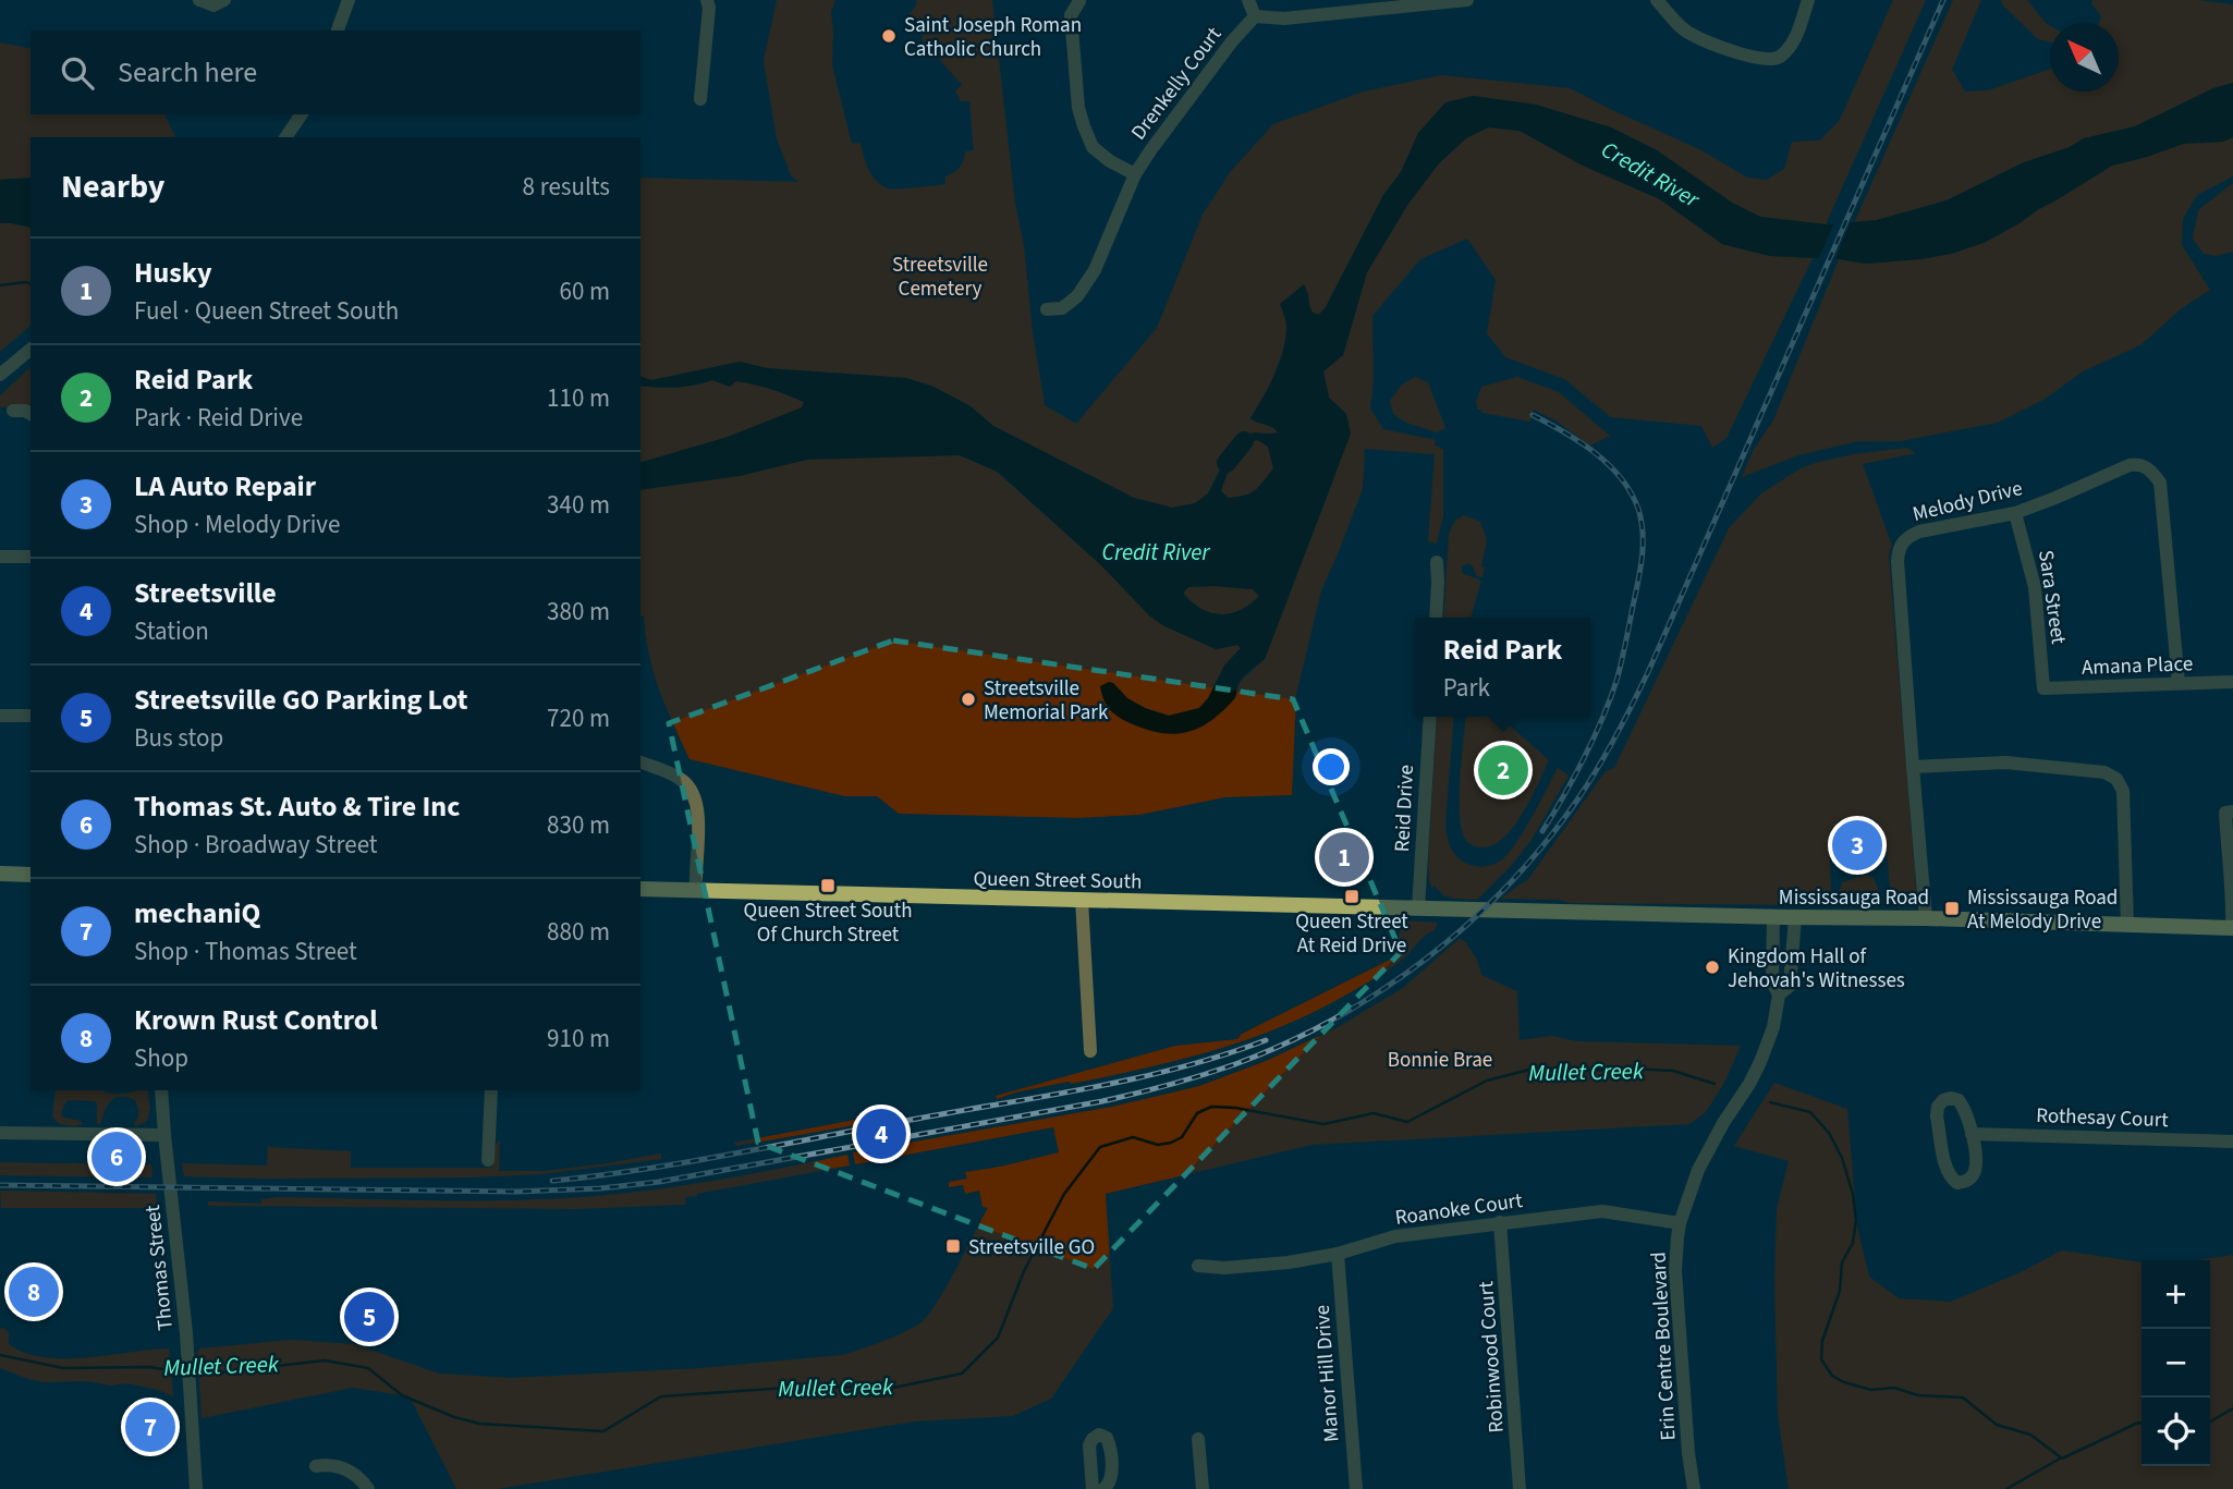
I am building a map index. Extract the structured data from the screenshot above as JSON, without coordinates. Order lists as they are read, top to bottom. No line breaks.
{"streets":{"main road":["Queen Street South","Mississauga Road"],"street":["Drenkelly Court","Melody Drive","Sara Street","Amana Place","Reid Drive","Rothesay Court","Roanoke Court","Thomas Street","Erin Centre Boulevard","Robinwood Court","Manor Hill Drive"]},"crossings":[["Melody Drive","Sara Street"],["Melody Drive","Amana Place"],["Melody Drive","Mississauga Road"],["Sara Street","Amana Place"],["Reid Drive","Queen Street South"],["Queen Street South","Mississauga Road"],["Mississauga Road","Erin Centre Boulevard"],["Roanoke Court","Erin Centre Boulevard"],["Roanoke Court","Robinwood Court"],["Roanoke Court","Manor Hill Drive"]],"water":["Credit River","Mullet Creek"],"parks":["Streetsville Cemetery","Bonnie Brae"],"places":{"other":["Saint Joseph Roman Catholic Church","Streetsville Memorial Park","Kingdom Hall of Jehovah's Witnesses"],"transit":["Queen Street South Of Church Street","Queen Street At Reid Drive","Mississauga Road At Melody Drive","Streetsville GO"]},"north":"top left","page":{"search":"Search here","heading":["Nearby","8 results"],"list":[{"mark":"1","name":"Husky","note":"Fuel · Queen Street South","value":"60 m"},{"mark":"2","name":"Reid Park","note":"Park · Reid Drive","value":"110 m"},{"mark":"3","name":"LA Auto Repair","note":"Shop · Melody Drive","value":"340 m"},{"mark":"4","name":"Streetsville","note":"Station","value":"380 m"},{"mark":"5","name":"Streetsville GO Parking Lot","note":"Bus stop","value":"720 m"},{"mark":"6","name":"Thomas St. Auto & Tire Inc","note":"Shop · Broadway Street","value":"830 m"},{"mark":"7","name":"mechaniQ","note":"Shop · Thomas Street","value":"880 m"},{"mark":"8","name":"Krown Rust Control","note":"Shop","value":"910 m"}],"popup":["Reid Park","Park"],"pins":["2","3","1","4","6","8","5","7"],"map_buttons":["+","−"]}}
